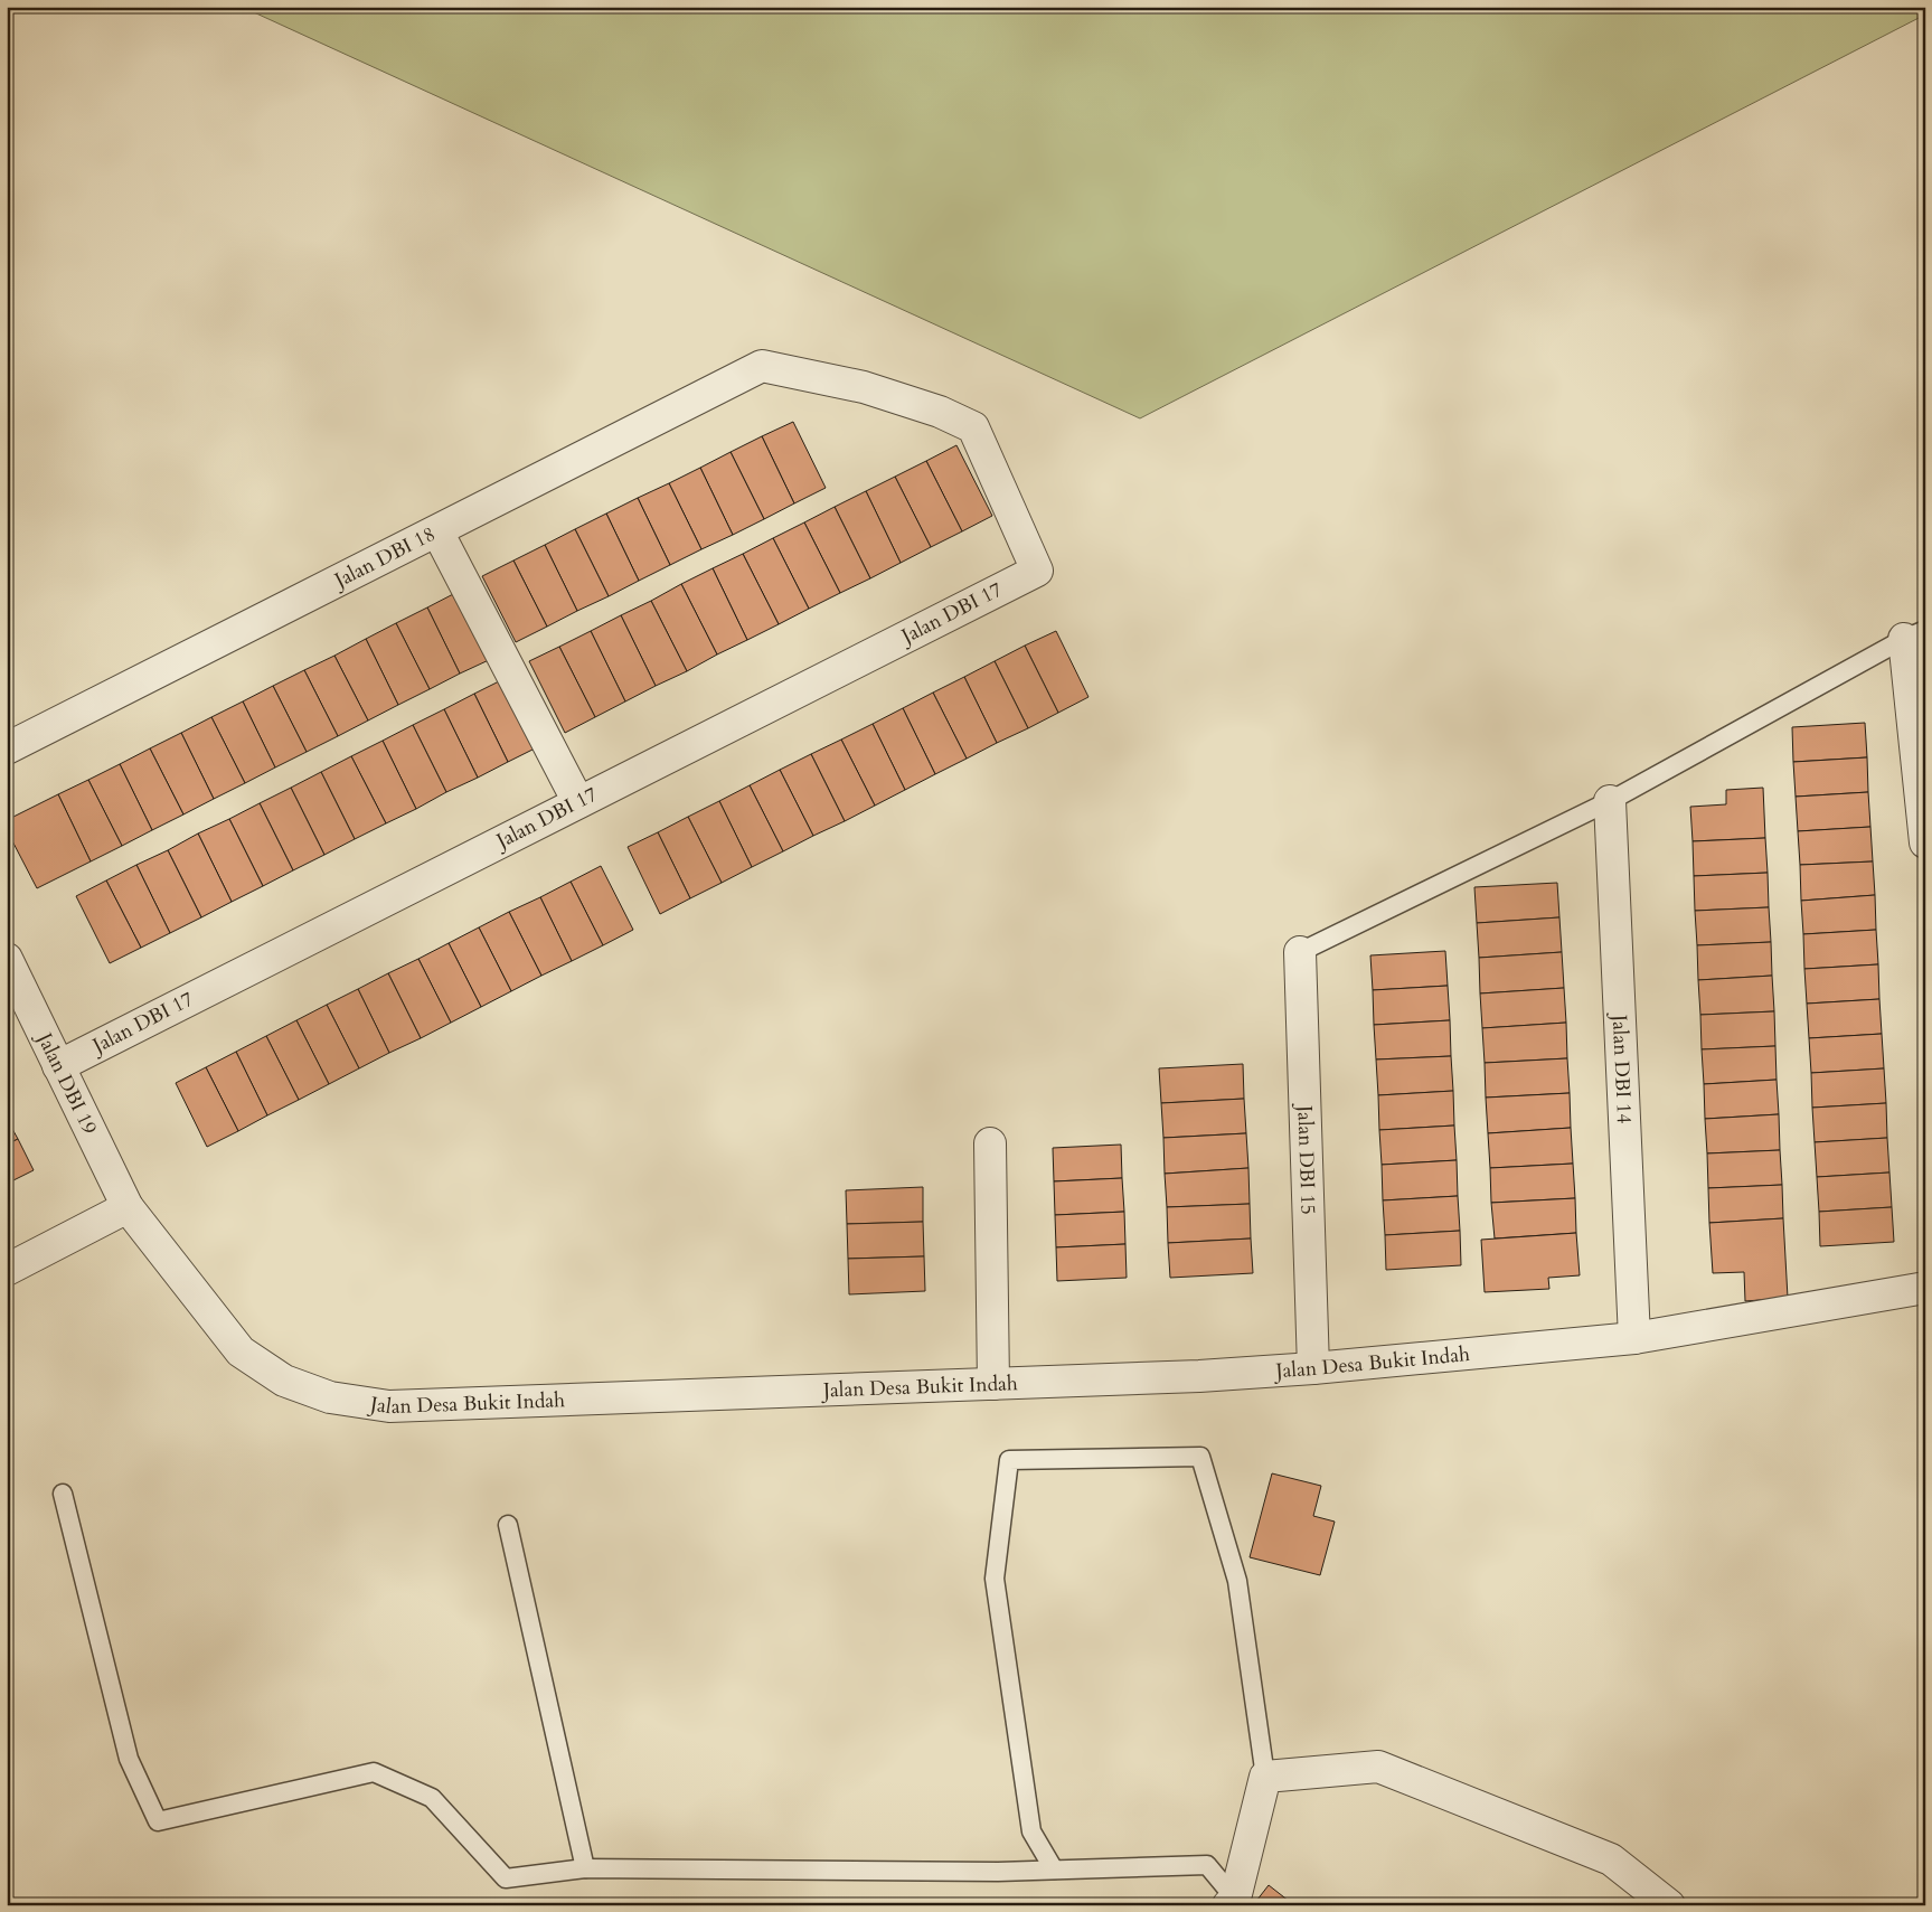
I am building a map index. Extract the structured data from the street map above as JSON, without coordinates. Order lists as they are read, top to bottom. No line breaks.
{"streets":{"street":["Jalan DBI 18","Jalan DBI 17","Jalan DBI 14","Jalan DBI 19","Jalan DBI 15","Jalan Desa Bukit Indah"]},"crossings":[["Jalan DBI 18","Jalan DBI 17"],["Jalan DBI 17","Jalan DBI 19"],["Jalan DBI 14","Jalan Desa Bukit Indah"],["Jalan DBI 19","Jalan Desa Bukit Indah"],["Jalan DBI 15","Jalan Desa Bukit Indah"]]}
